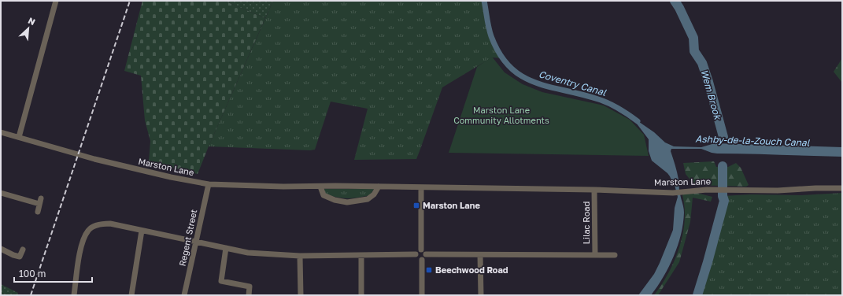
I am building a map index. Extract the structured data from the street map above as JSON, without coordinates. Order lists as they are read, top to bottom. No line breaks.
{"streets":{"street":["Marston Lane","Lilac Road","Regent Street"]},"crossings":[["Marston Lane","Lilac Road"],["Marston Lane","Regent Street"]],"water":["Coventry Canal","Wem Brook","Ashby-de-la-Zouch Canal"],"parks":["Marston Lane Community Allotments"],"places":{"transit":["Marston Lane","Beechwood Road"]},"scale_bar":"100 m","north":"top right"}
